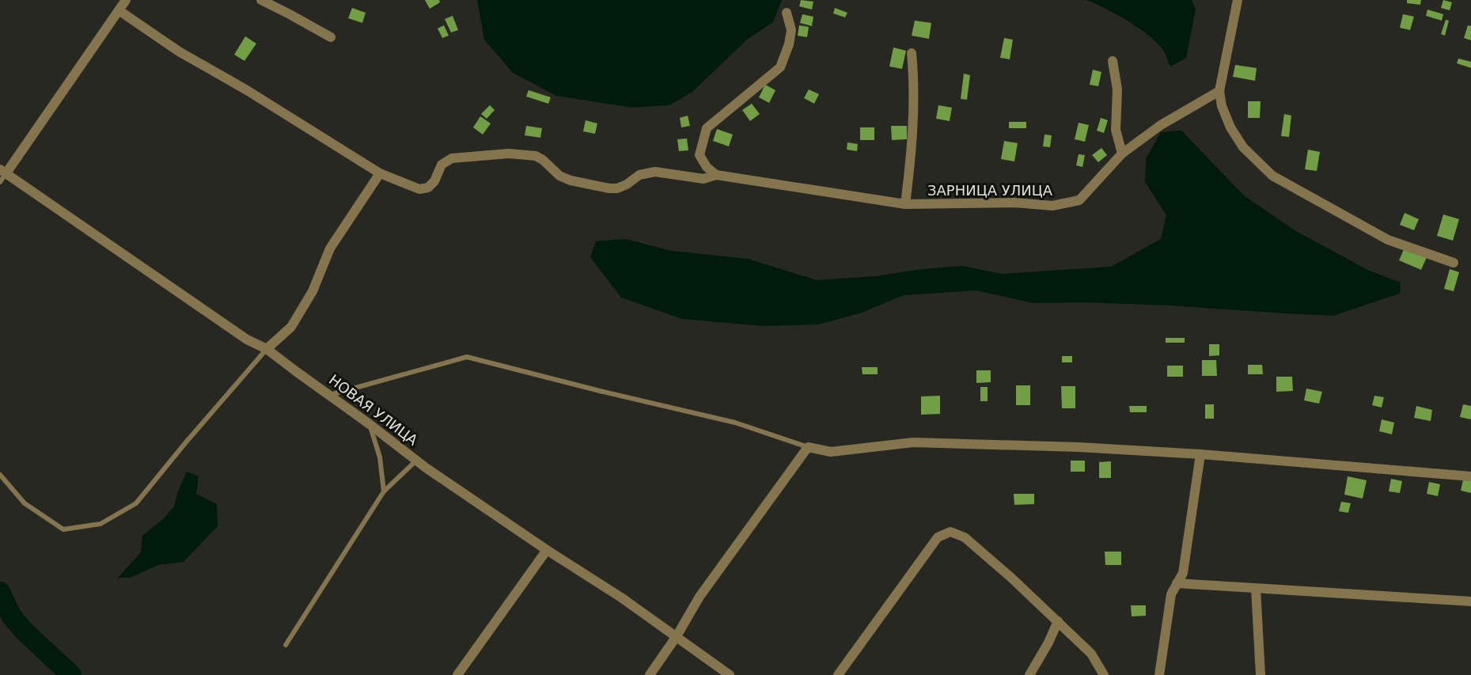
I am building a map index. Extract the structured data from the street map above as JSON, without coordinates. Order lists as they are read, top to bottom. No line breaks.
{"streets":{"street":["ЗАРНИЦА УЛИЦА","НОВАЯ УЛИЦА"]}}
